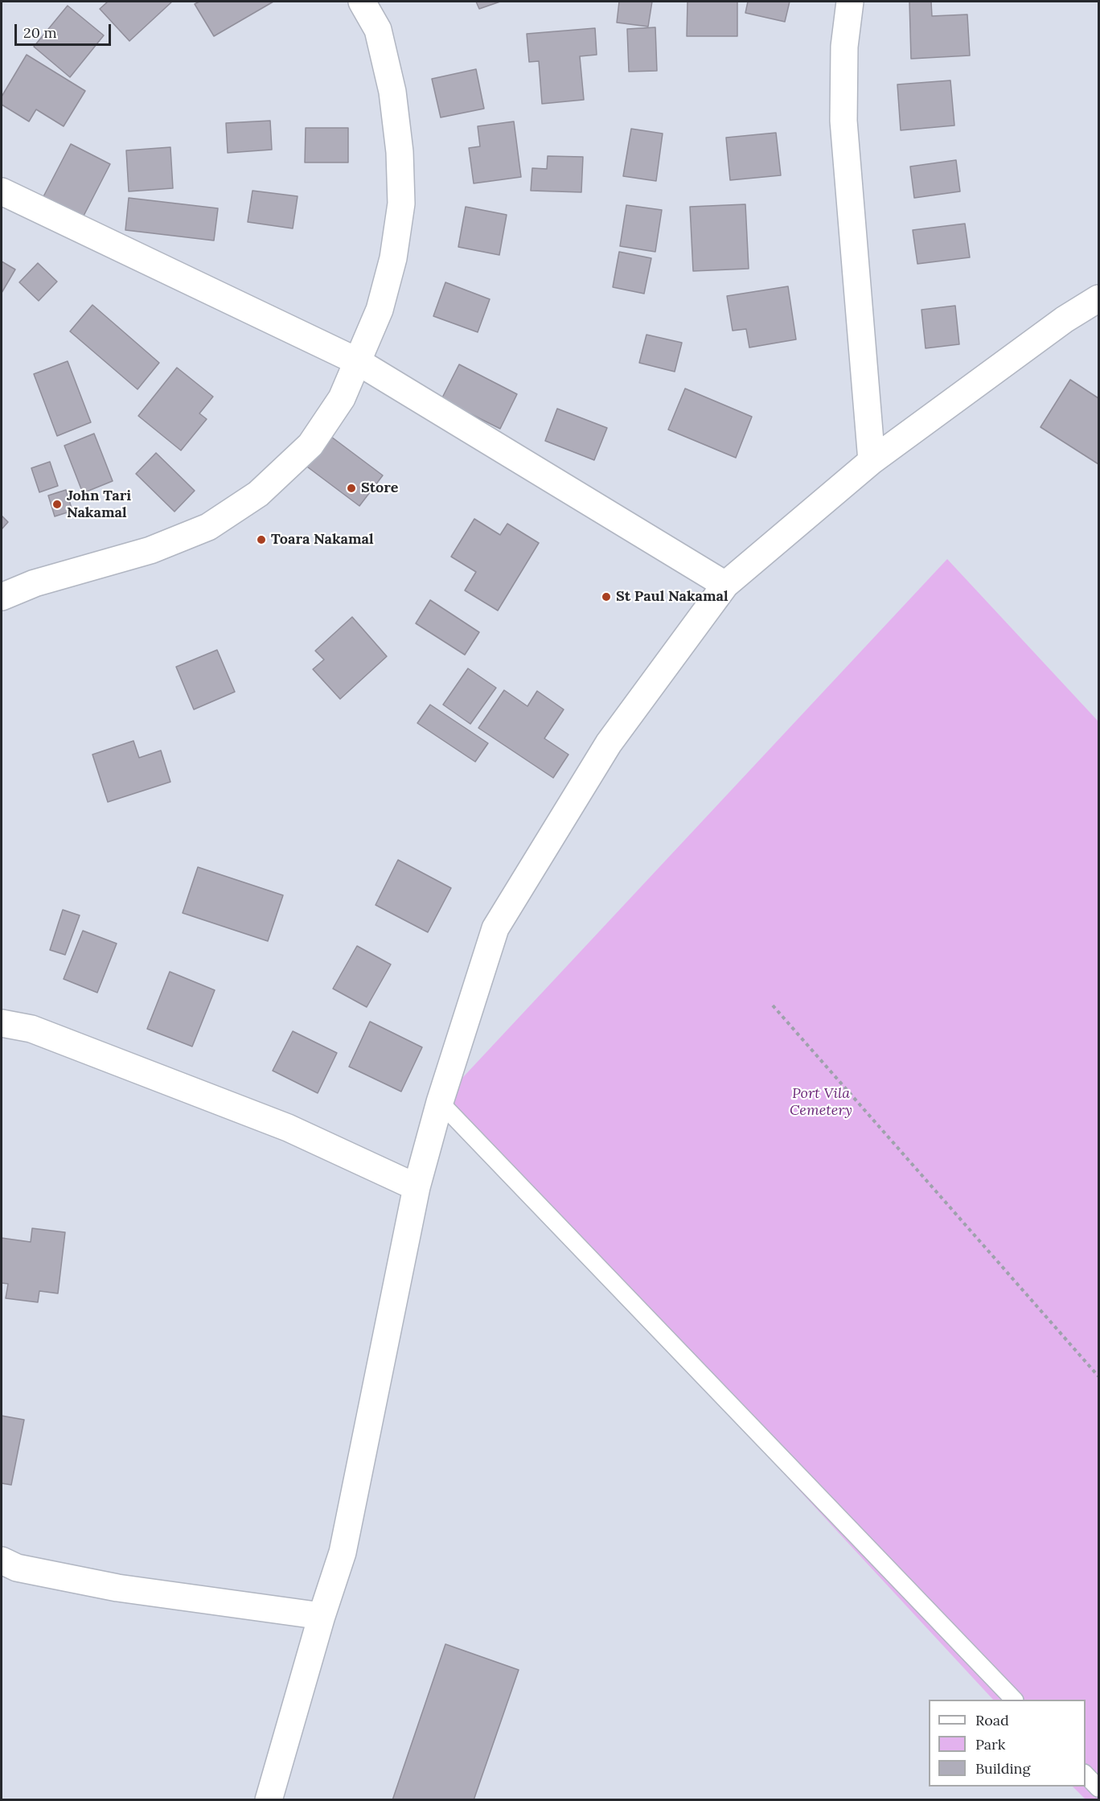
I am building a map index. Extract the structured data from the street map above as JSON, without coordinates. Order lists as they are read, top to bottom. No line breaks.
{"parks":["Port Vila Cemetery"],"places":["Store","John Tari Nakamal","Toara Nakamal","St Paul Nakamal"],"legend":["Road","Park","Building"],"scale_bar":"20 m"}
